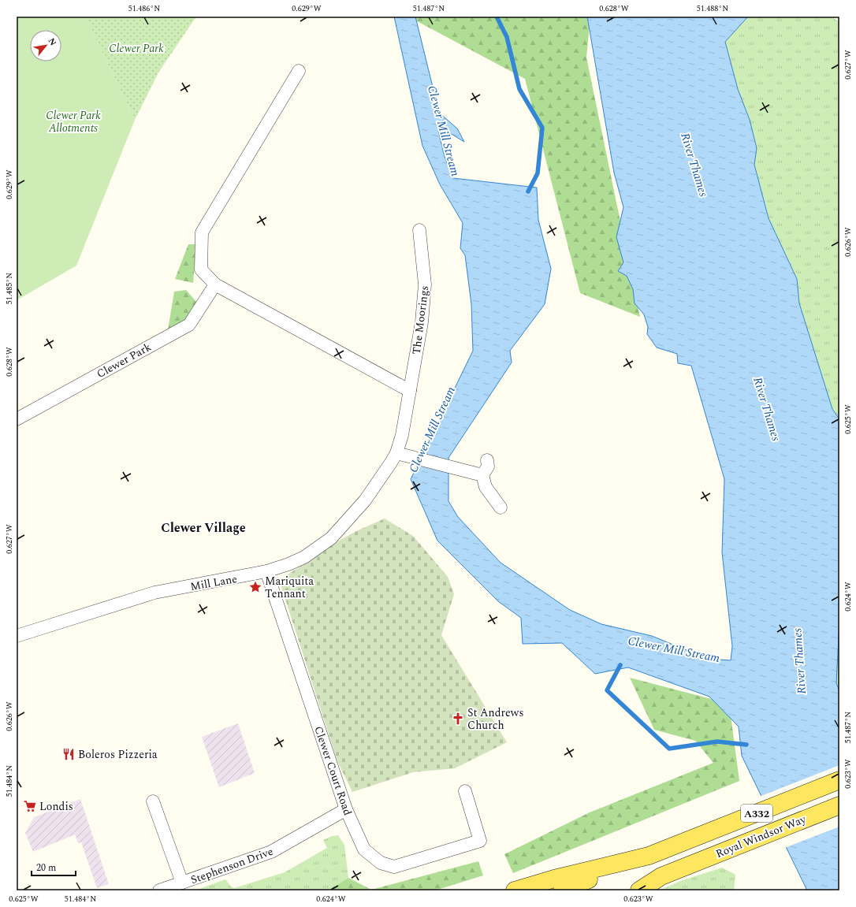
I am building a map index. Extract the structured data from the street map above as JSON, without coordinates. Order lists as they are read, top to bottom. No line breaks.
{"streets":{"main road":["A332","Royal Windsor Way"],"street":["The Moorings","Clewer Park","Mill Lane","Clewer Court Road","Stephenson Drive"]},"crossings":[["The Moorings","Mill Lane"],["Mill Lane","Clewer Court Road"],["Clewer Court Road","Stephenson Drive"],["A332","Royal Windsor Way"]],"districts":["Clewer Village"],"water":["Clewer Mill Stream","River Thames"],"parks":["Clewer Park","Clewer Park Allotments"],"places":{"place":["Mariquita Tennant"],"church":["St Andrews Church"],"restaurant":["Boleros Pizzeria"],"supermarket":["Londis"]},"scale_bar":"20 m","north":"top right","coordinates":["51.486°N","0.629°W","51.487°N","0.628°W","51.488°N","0.627°W","0.626°W","51.485°N","0.625°W","0.624°W","0.623°W","51.484°N"]}
